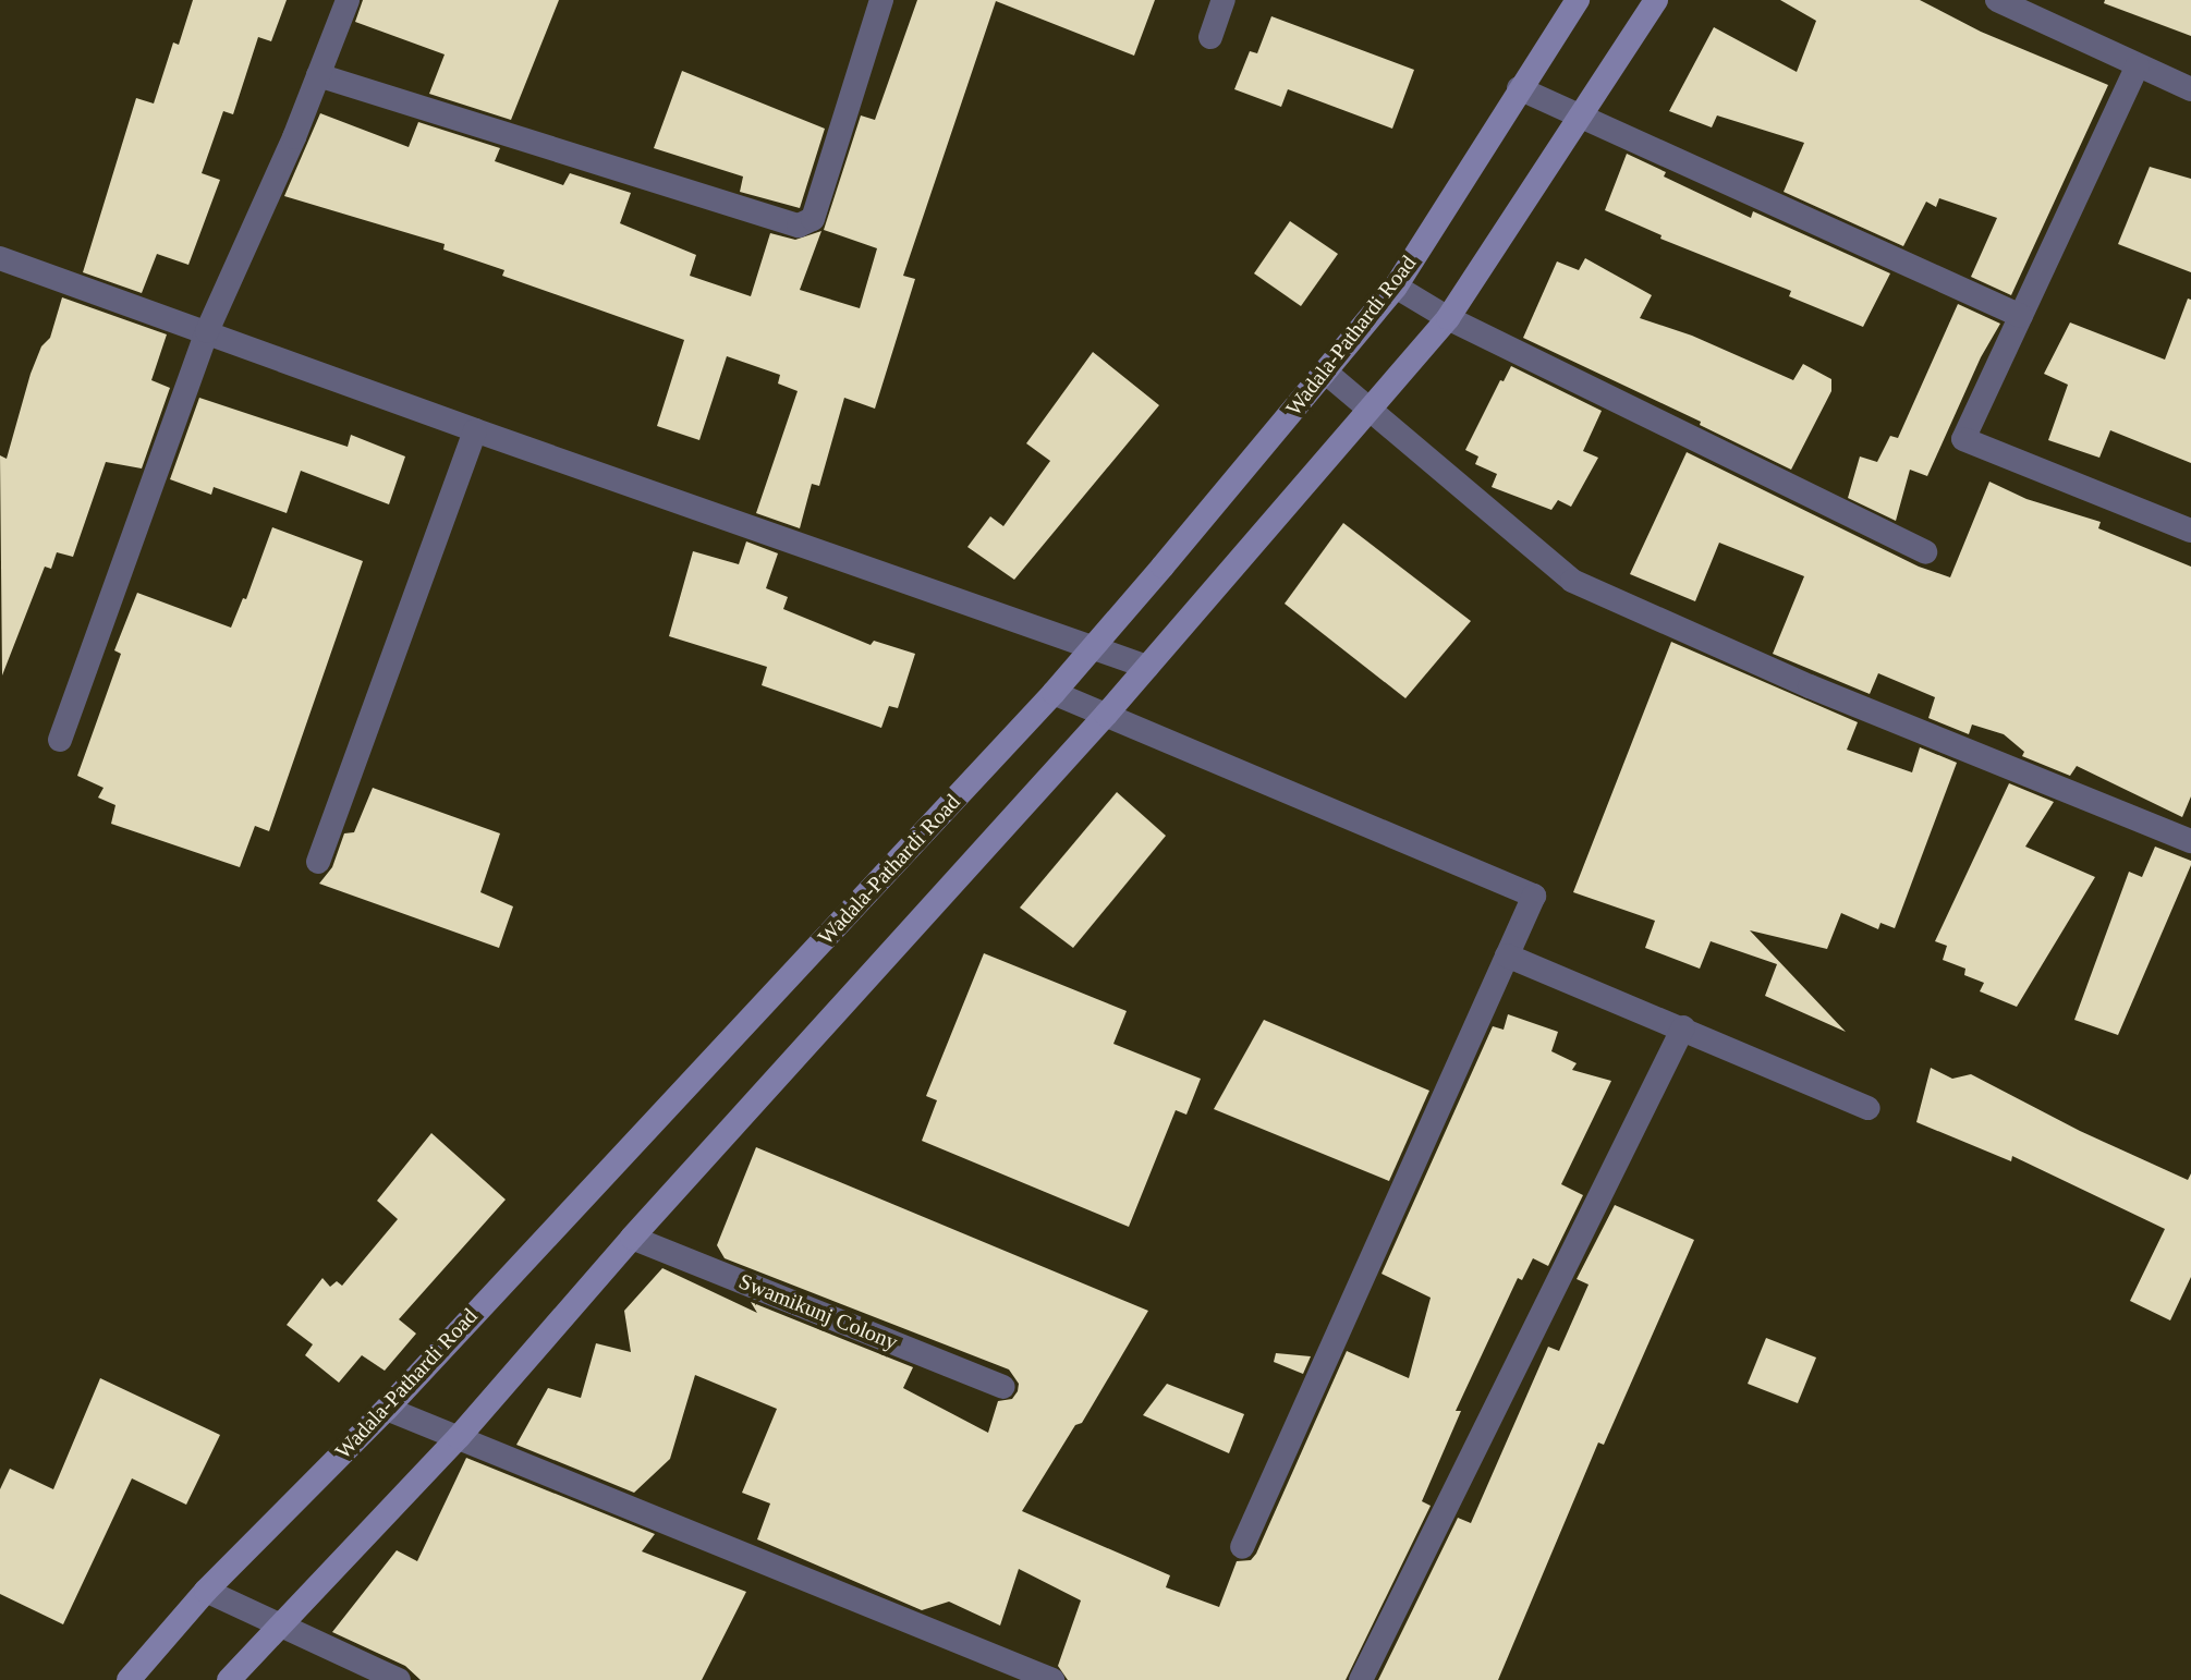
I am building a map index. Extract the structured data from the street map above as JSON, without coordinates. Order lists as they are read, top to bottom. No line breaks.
{"streets":{"main road":["Wadala-Pathardi Road"],"street":["Swamikunj Colony"]}}
